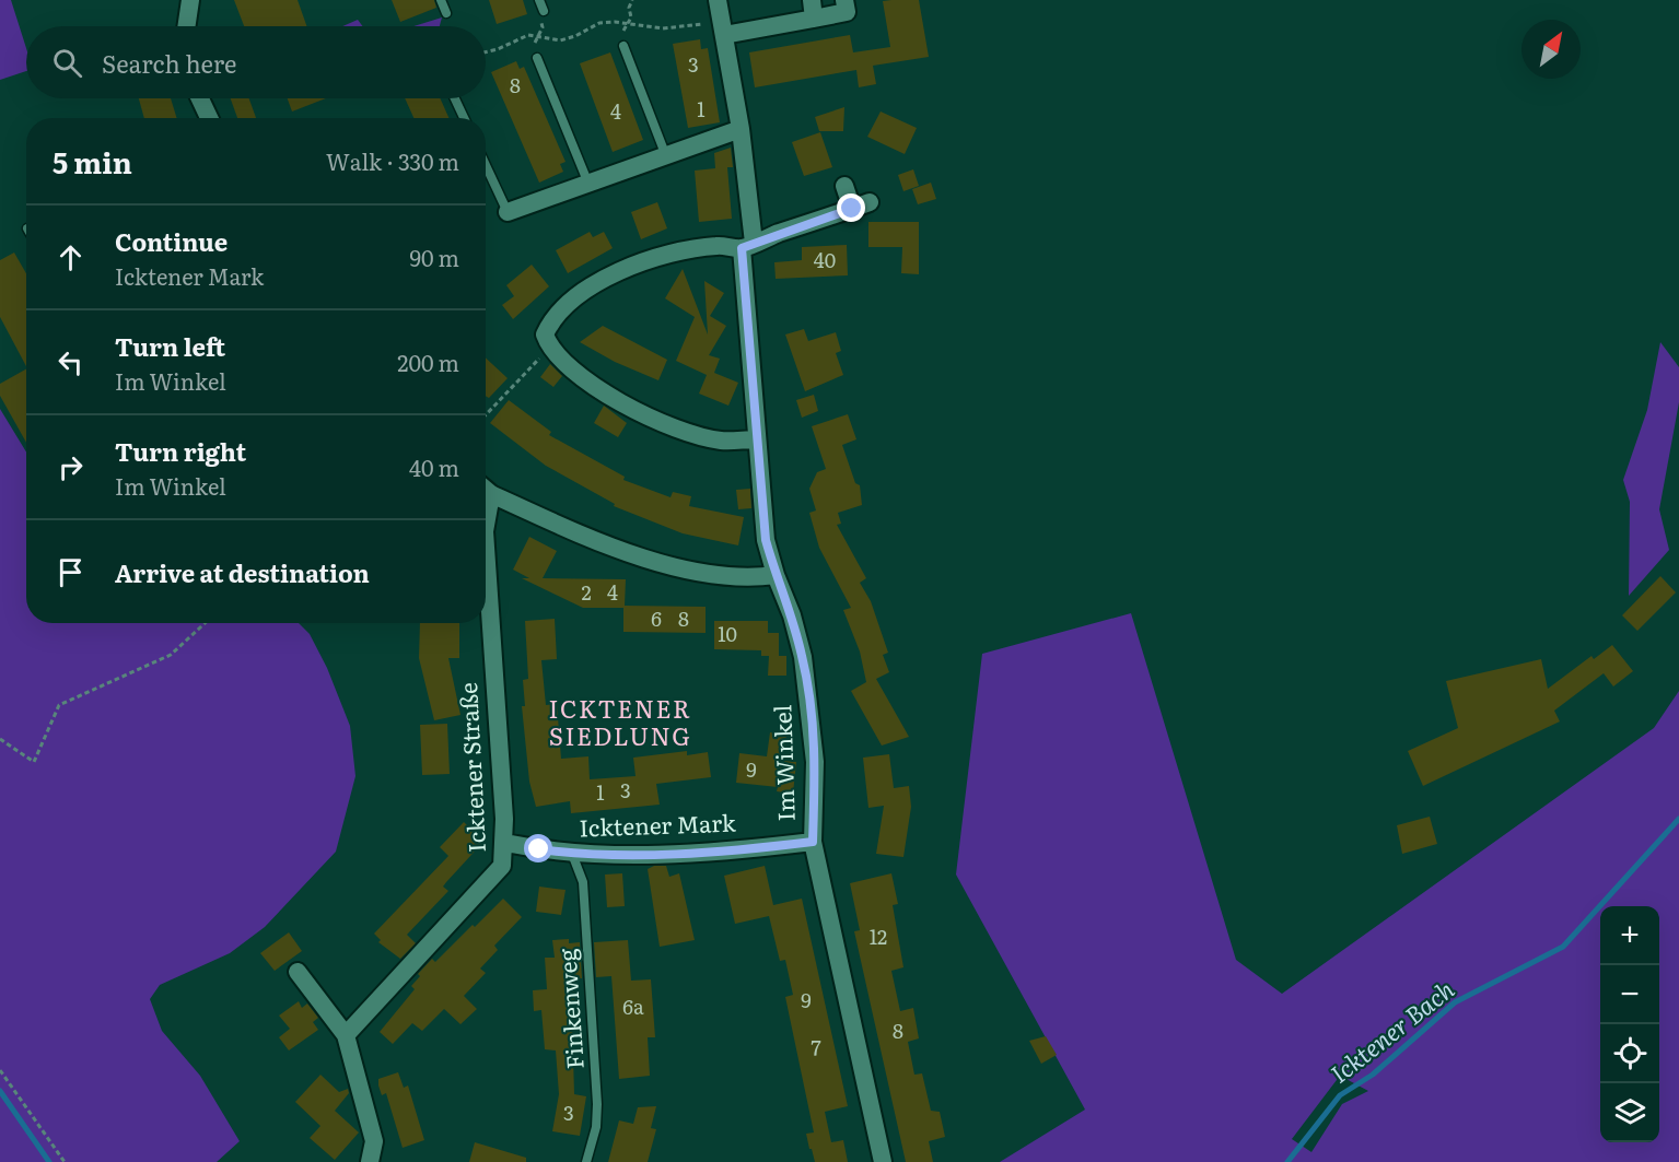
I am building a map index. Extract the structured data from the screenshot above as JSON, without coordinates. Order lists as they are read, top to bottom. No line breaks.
{"streets":{"street":["Im Winkel","Icktener Straße","Icktener Mark"],"lane":["Finkenweg"]},"crossings":[["Im Winkel","Icktener Mark"],["Icktener Straße","Icktener Mark"],["Icktener Mark","Finkenweg"]],"districts":["ICKTENER SIEDLUNG"],"water":["Icktener Bach"],"house_numbers":["3","8","1","4","40","2","4","6","8","10","9","3","1","12","9","6a","8","7","3"],"north":"top right","page":{"search":"Search here","heading":["5 min","Walk · 330 m"],"list":[["Continue","Icktener Mark","90 m"],["Turn left","Im Winkel","200 m"],["Turn right","Im Winkel","40 m"],"Arrive at destination"],"map_buttons":["+","−"]}}
